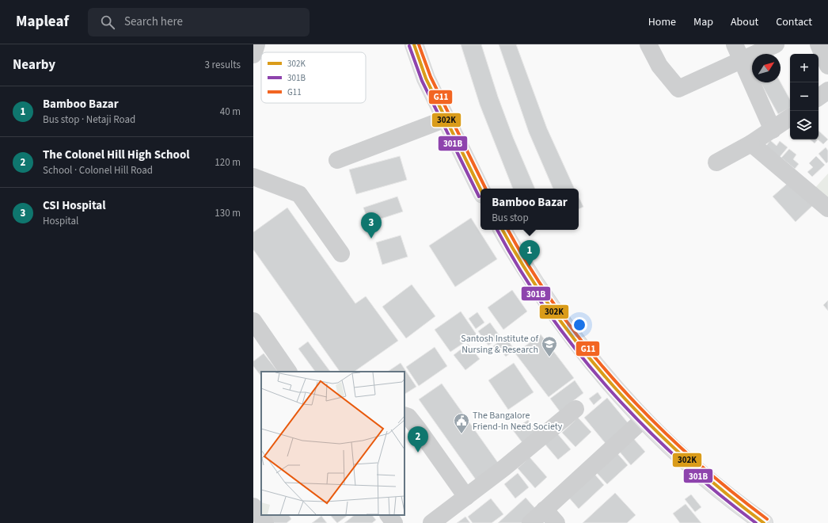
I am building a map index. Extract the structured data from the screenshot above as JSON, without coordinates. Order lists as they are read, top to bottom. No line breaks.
{"places":{"school or university":["Santosh Institute of Nursing & Research"],"public building":["The Bangalore Friend-In Need Society"]},"lines":["transit line 302K","transit line G11","transit line 301B"],"legend":["302K","301B","G11"],"north":"top right","page":{"header":"Mapleaf","search":"Search here","nav":["Home","Map","About","Contact"],"heading":["Nearby","3 results"],"map_buttons":["+","−"],"list":[{"mark":"1","name":"Bamboo Bazar","note":"Bus stop · Netaji Road","value":"40 m"},{"mark":"2","name":"The Colonel Hill High School","note":"School · Colonel Hill Road","value":"120 m"},{"mark":"3","name":"CSI Hospital","note":"Hospital","value":"130 m"}],"popup":["Bamboo Bazar","Bus stop"],"pins":["3","1","2"]}}
